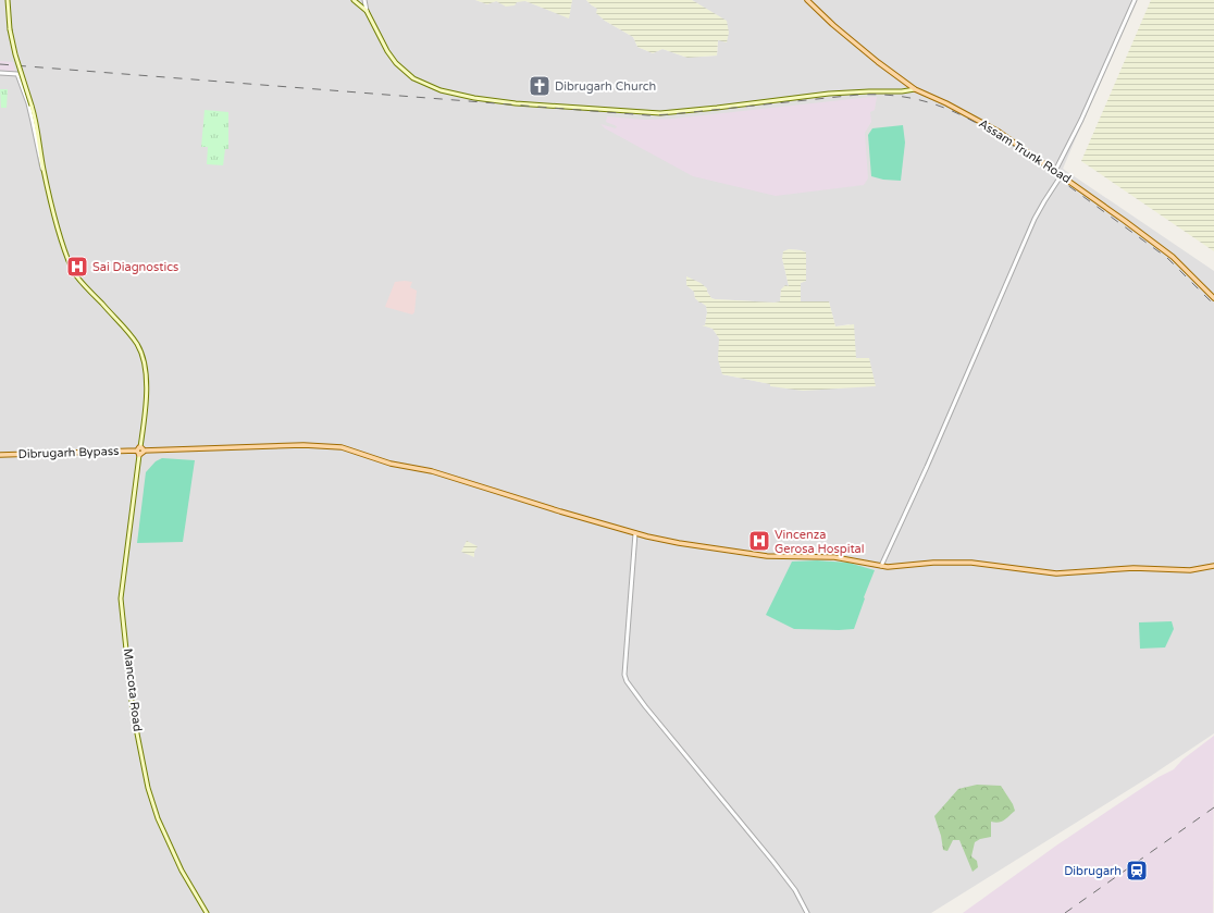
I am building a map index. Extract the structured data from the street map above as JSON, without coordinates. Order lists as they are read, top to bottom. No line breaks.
{"streets":{"main road":["Assam Trunk Road","Dibrugarh Bypass","Mancota Road"]},"crossings":[["Dibrugarh Bypass","Mancota Road"]],"places":{"church":["Dibrugarh Church"],"hospital":["Sai Diagnostics","Vincenza Gerosa Hospital"],"station":["Dibrugarh"]}}
